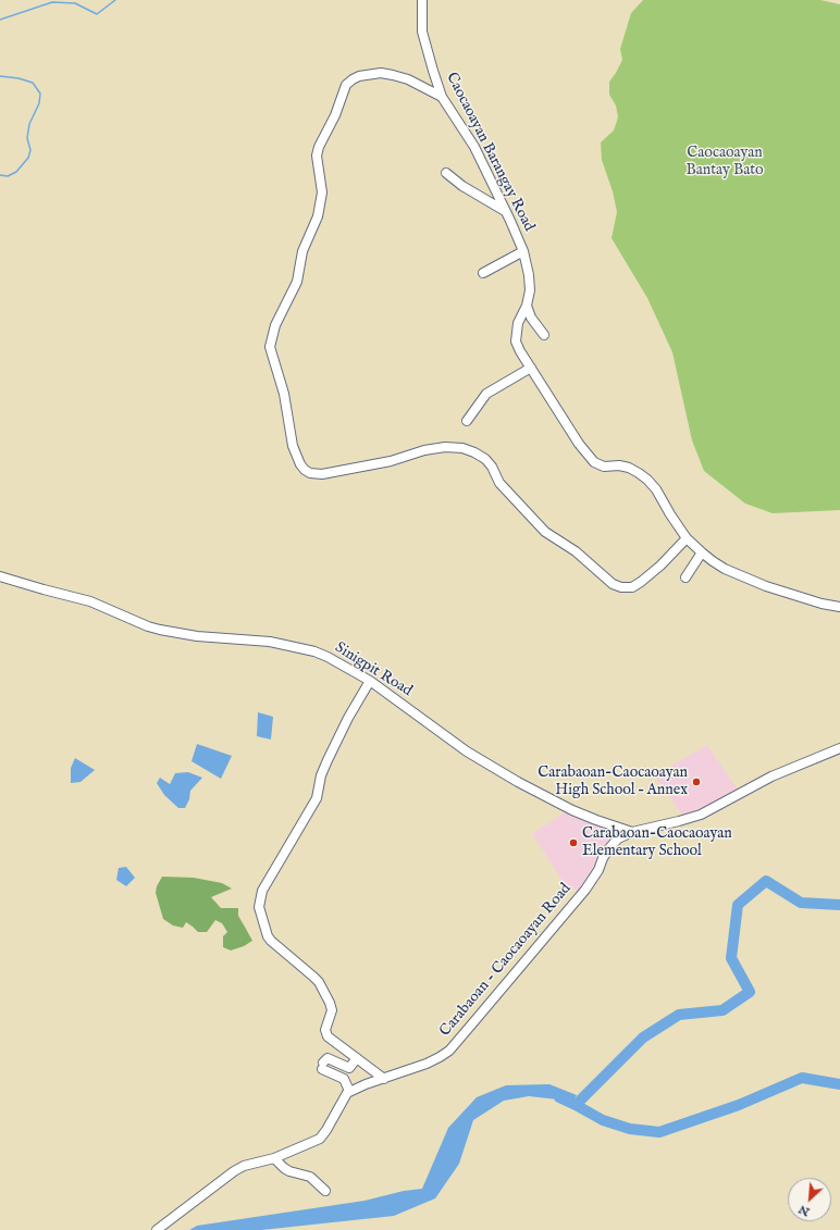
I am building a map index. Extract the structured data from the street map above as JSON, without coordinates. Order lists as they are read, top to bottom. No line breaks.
{"streets":{"street":["Caocaoayan Barangay Road","Sinigpit Road","Carabaoan - Caocaoayan Road"]},"crossings":[["Sinigpit Road","Carabaoan - Caocaoayan Road"]],"parks":["Caocaoayan Bantay Bato"],"places":["Carabaoan-Caocaoayan High School – Annex","Carabaoan-Caocaoayan Elementary School"],"north":"bottom left"}
